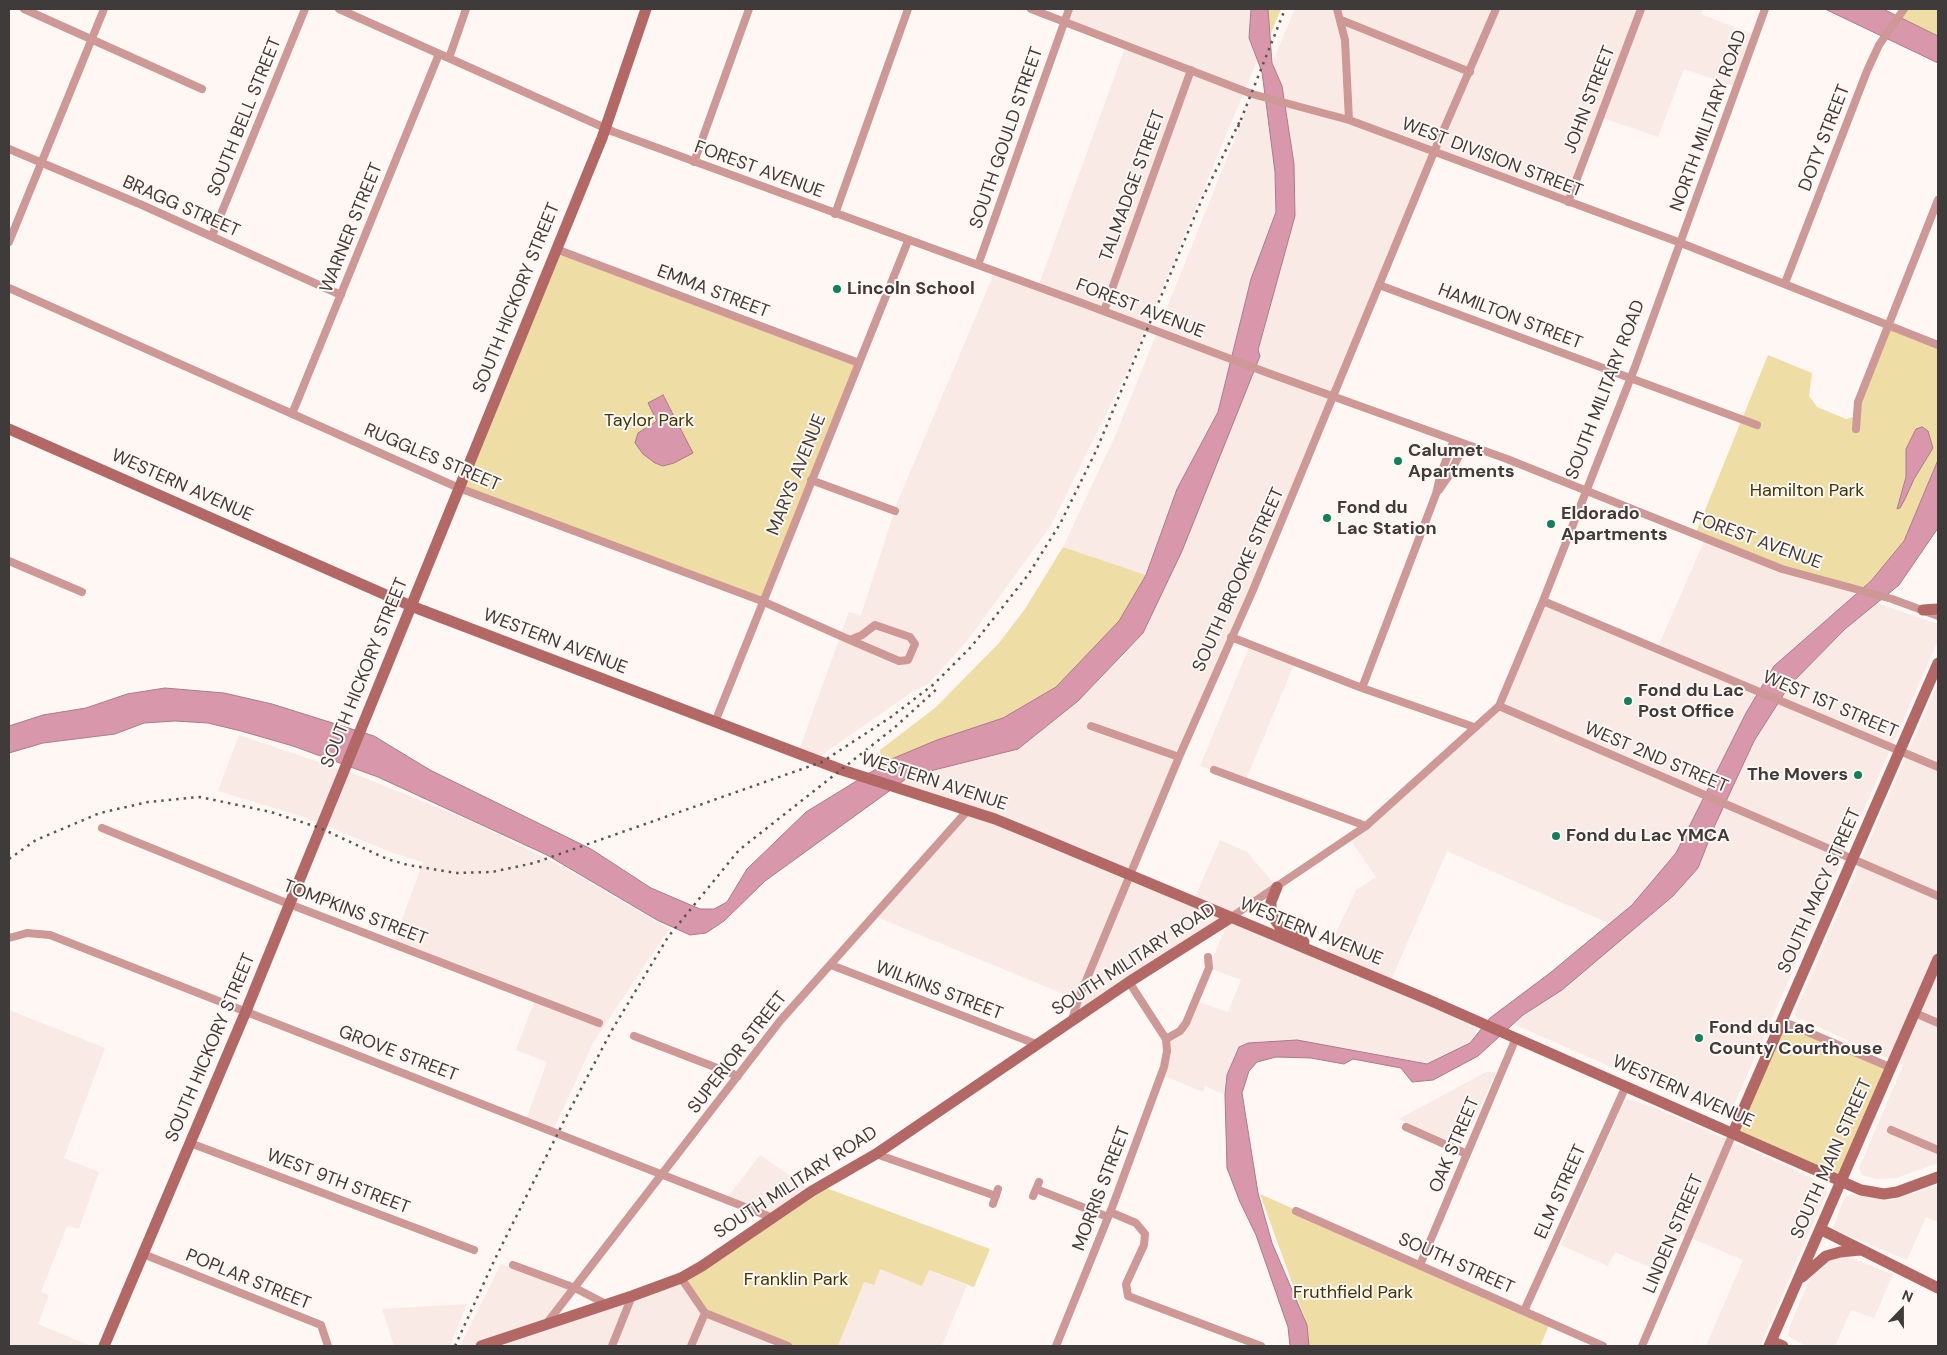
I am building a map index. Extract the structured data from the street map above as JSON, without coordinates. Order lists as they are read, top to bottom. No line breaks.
{"streets":{"street":["JOHN STREET","SOUTH BELL STREET","NORTH MILITARY ROAD","SOUTH GOULD STREET","DOTY STREET","WEST DIVISION STREET","FOREST AVENUE","TALMADGE STREET","BRAGG STREET","WARNER STREET","EMMA STREET","SOUTH HICKORY STREET","HAMILTON STREET","SOUTH MILITARY ROAD","RUGGLES STREET","MARYS AVENUE","WESTERN AVENUE","SOUTH BROOKE STREET","WEST 1ST STREET","WEST 2ND STREET","SOUTH MACY STREET","TOMPKINS STREET","WILKINS STREET","SUPERIOR STREET","GROVE STREET","OAK STREET","SOUTH MAIN STREET","WEST 9TH STREET","MORRIS STREET","ELM STREET","LINDEN STREET","SOUTH STREET","POPLAR STREET"]},"crossings":[["JOHN STREET","WEST DIVISION STREET"],["SOUTH BELL STREET","BRAGG STREET"],["NORTH MILITARY ROAD","WEST DIVISION STREET"],["NORTH MILITARY ROAD","SOUTH MILITARY ROAD"],["SOUTH GOULD STREET","WEST DIVISION STREET"],["SOUTH GOULD STREET","FOREST AVENUE"],["DOTY STREET","WEST DIVISION STREET"],["WEST DIVISION STREET","TALMADGE STREET"],["WEST DIVISION STREET","SOUTH MILITARY ROAD"],["WEST DIVISION STREET","SOUTH BROOKE STREET"],["FOREST AVENUE","TALMADGE STREET"],["FOREST AVENUE","WARNER STREET"],["FOREST AVENUE","SOUTH HICKORY STREET"],["FOREST AVENUE","SOUTH MILITARY ROAD"],["FOREST AVENUE","MARYS AVENUE"],["FOREST AVENUE","SOUTH BROOKE STREET"],["BRAGG STREET","WARNER STREET"],["WARNER STREET","RUGGLES STREET"],["EMMA STREET","SOUTH HICKORY STREET"],["EMMA STREET","MARYS AVENUE"],["SOUTH HICKORY STREET","RUGGLES STREET"],["SOUTH HICKORY STREET","WESTERN AVENUE"],["SOUTH HICKORY STREET","TOMPKINS STREET"],["SOUTH HICKORY STREET","GROVE STREET"],["SOUTH HICKORY STREET","WEST 9TH STREET"],["SOUTH HICKORY STREET","POPLAR STREET"],["HAMILTON STREET","SOUTH MILITARY ROAD"],["HAMILTON STREET","SOUTH BROOKE STREET"],["SOUTH MILITARY ROAD","WESTERN AVENUE"],["SOUTH MILITARY ROAD","SOUTH BROOKE STREET"],["SOUTH MILITARY ROAD","WEST 1ST STREET"],["SOUTH MILITARY ROAD","WEST 2ND STREET"],["SOUTH MILITARY ROAD","WILKINS STREET"],["SOUTH MILITARY ROAD","SUPERIOR STREET"],["SOUTH MILITARY ROAD","GROVE STREET"],["RUGGLES STREET","MARYS AVENUE"],["MARYS AVENUE","WESTERN AVENUE"],["WESTERN AVENUE","SOUTH BROOKE STREET"],["WESTERN AVENUE","SOUTH MACY STREET"],["WESTERN AVENUE","SUPERIOR STREET"],["WESTERN AVENUE","OAK STREET"],["WESTERN AVENUE","SOUTH MAIN STREET"],["WESTERN AVENUE","ELM STREET"],["WESTERN AVENUE","LINDEN STREET"],["WEST 1ST STREET","SOUTH MACY STREET"],["WEST 2ND STREET","SOUTH MACY STREET"],["SOUTH MACY STREET","LINDEN STREET"],["WILKINS STREET","SUPERIOR STREET"],["SUPERIOR STREET","GROVE STREET"],["OAK STREET","SOUTH STREET"],["ELM STREET","SOUTH STREET"]],"parks":["Taylor Park","Hamilton Park","Franklin Park","Fruthfield Park"],"places":["Lincoln School","Calumet Apartments","Fond du Lac Station","Eldorado Apartments","Fond du Lac Post Office","The Movers","Fond du Lac YMCA","Fond du Lac County Courthouse"],"north":"top"}
